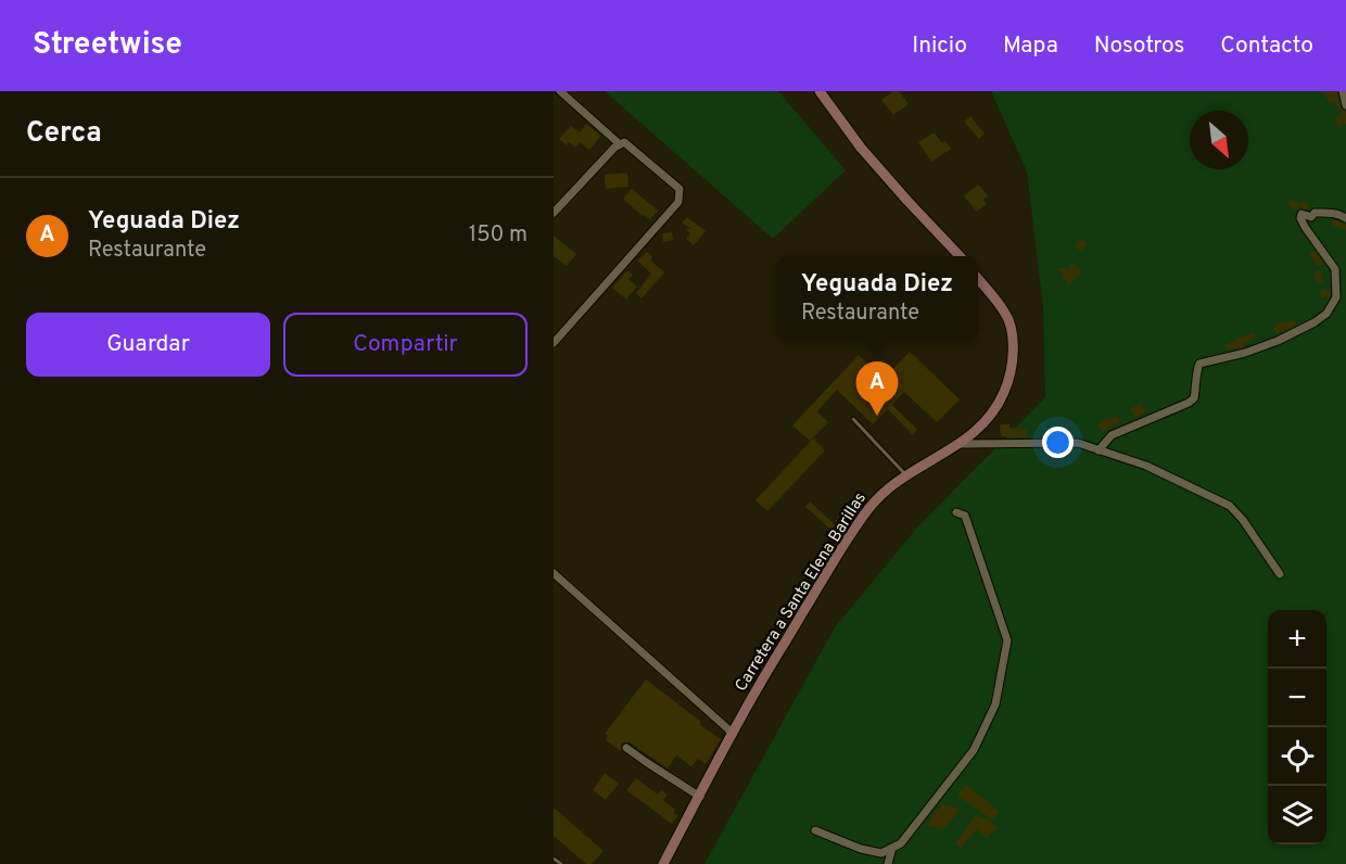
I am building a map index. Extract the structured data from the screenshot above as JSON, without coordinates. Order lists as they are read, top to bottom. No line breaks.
{"streets":{"main road":["Carretera a Santa Elena Barillas"]},"north":"bottom right","page":{"header":"Streetwise","nav":["Inicio","Mapa","Nosotros","Contacto"],"heading":"Cerca","list":[{"mark":"A","name":"Yeguada Diez","note":"Restaurante","value":"150 m"}],"popup":["Yeguada Diez","Restaurante"],"buttons":["Guardar","Compartir"],"pins":"A","map_buttons":["+","−"]}}
